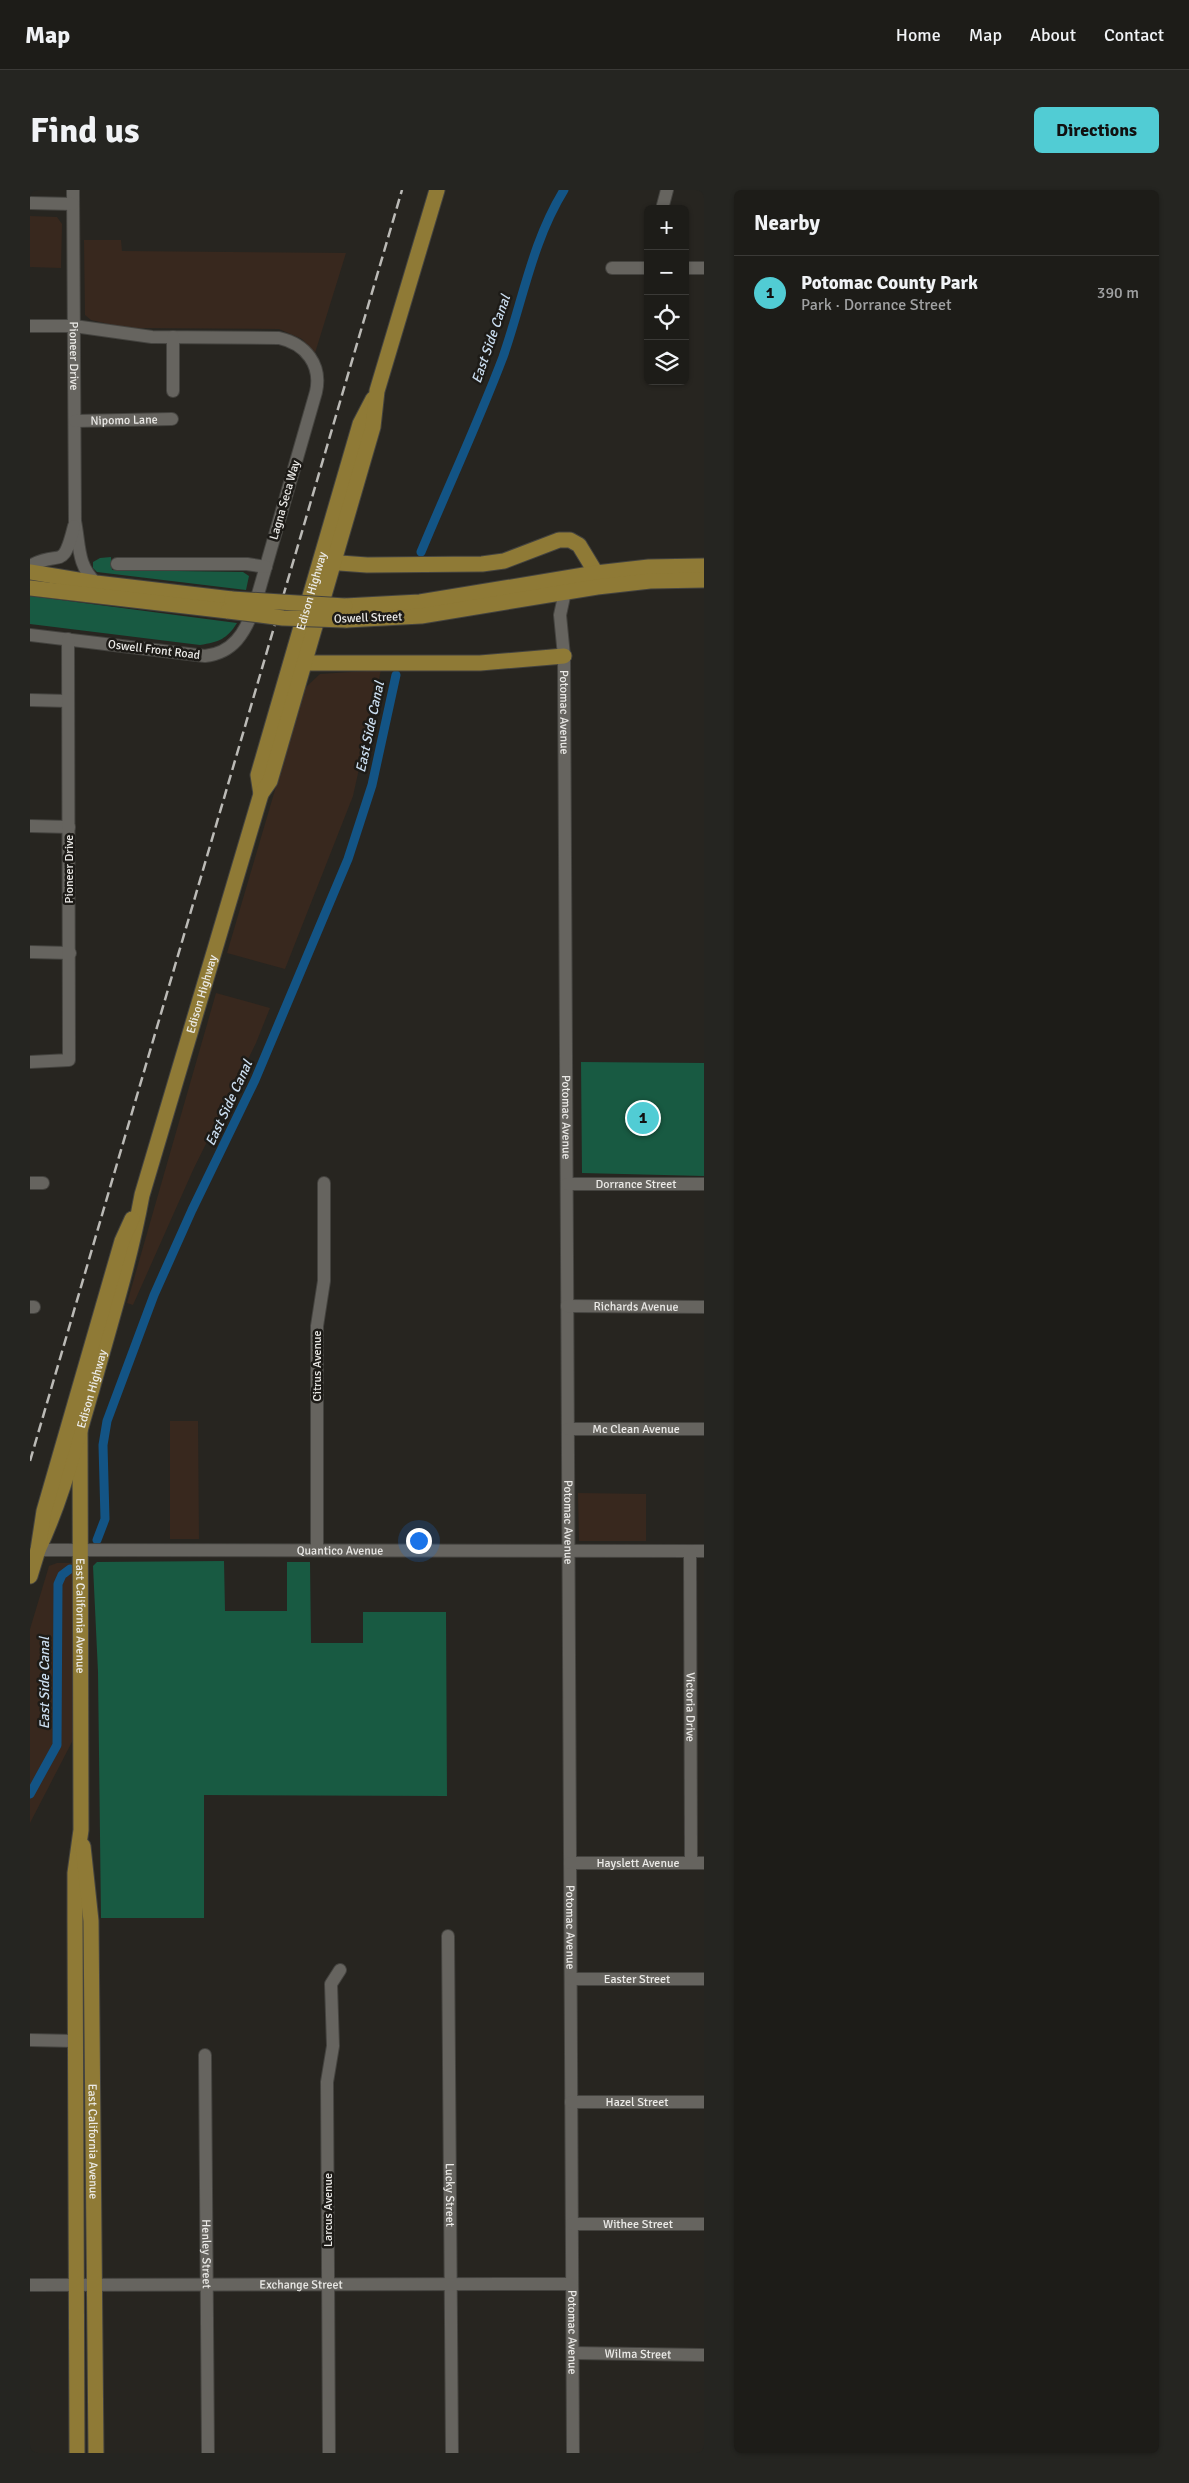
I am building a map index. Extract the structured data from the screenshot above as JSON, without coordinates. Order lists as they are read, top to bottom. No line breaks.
{"streets":{"main road":["Edison Highway","Oswell Street","East California Avenue"],"street":["Pioneer Drive","Nipomo Lane","Lagna Seca Way","Oswell Front Road","Potomac Avenue","Dorrance Street","Richards Avenue","Citrus Avenue","Mc Clean Avenue","Quantico Avenue","Victoria Drive","Hayslett Avenue","Easter Street","Hazel Street","Lucky Street","Larcus Avenue","Withee Street","Henley Street","Exchange Street","Wilma Street"]},"crossings":[["Pioneer Drive","Nipomo Lane"],["Pioneer Drive","Oswell Street"],["Pioneer Drive","Oswell Front Road"],["Lagna Seca Way","Oswell Front Road"],["Edison Highway","Quantico Avenue"],["Edison Highway","East California Avenue"],["Oswell Street","Potomac Avenue"],["Potomac Avenue","Dorrance Street"],["Potomac Avenue","Richards Avenue"],["Potomac Avenue","Mc Clean Avenue"],["Potomac Avenue","Quantico Avenue"],["Potomac Avenue","Hayslett Avenue"],["Potomac Avenue","Easter Street"],["Potomac Avenue","Hazel Street"],["Potomac Avenue","Withee Street"],["Potomac Avenue","Exchange Street"],["Potomac Avenue","Wilma Street"],["Citrus Avenue","Quantico Avenue"],["Quantico Avenue","East California Avenue"],["Quantico Avenue","Victoria Drive"],["East California Avenue","Exchange Street"],["Victoria Drive","Hayslett Avenue"],["Lucky Street","Exchange Street"],["Larcus Avenue","Exchange Street"],["Henley Street","Exchange Street"]],"water":["East Side Canal"],"page":{"header":"Map","nav":["Home","Map","About","Contact"],"buttons":"Directions","title":"Find us","heading":"Nearby","map_buttons":["+","−"],"list":[{"mark":"1","name":"Potomac County Park","note":"Park · Dorrance Street","value":"390 m"}],"pins":"1"}}
